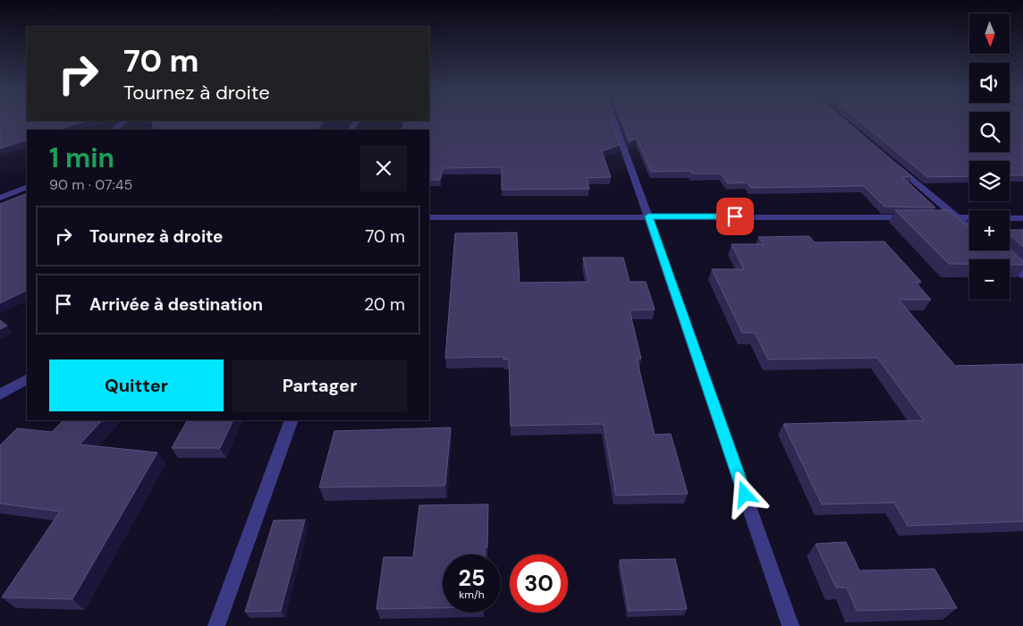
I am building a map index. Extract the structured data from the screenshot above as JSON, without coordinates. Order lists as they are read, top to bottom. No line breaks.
{"north":"bottom","page":{"map_buttons":["+","−"],"turn":["70 m","Tournez à droite"],"heading":["1 min","90 m · 07:45"],"list":[{"name":"Tournez à droite","value":"70 m"},{"name":"Arrivée à destination","value":"20 m"}],"buttons":["Quitter","Partager"],"speed":"25 km/h","limit":"30"}}
